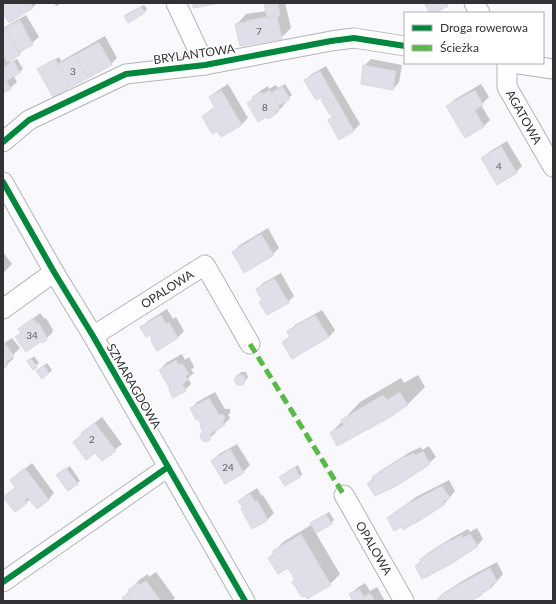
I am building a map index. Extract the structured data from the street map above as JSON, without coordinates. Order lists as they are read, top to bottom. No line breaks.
{"streets":{"street":["BRYLANTOWA","AGATOWA","OPALOWA","SZMARAGDOWA"]},"crossings":[["OPALOWA","SZMARAGDOWA"]],"house_numbers":["7","3","8","4","34","2","24"],"legend":["Droga rowerowa","Ścieżka"]}
